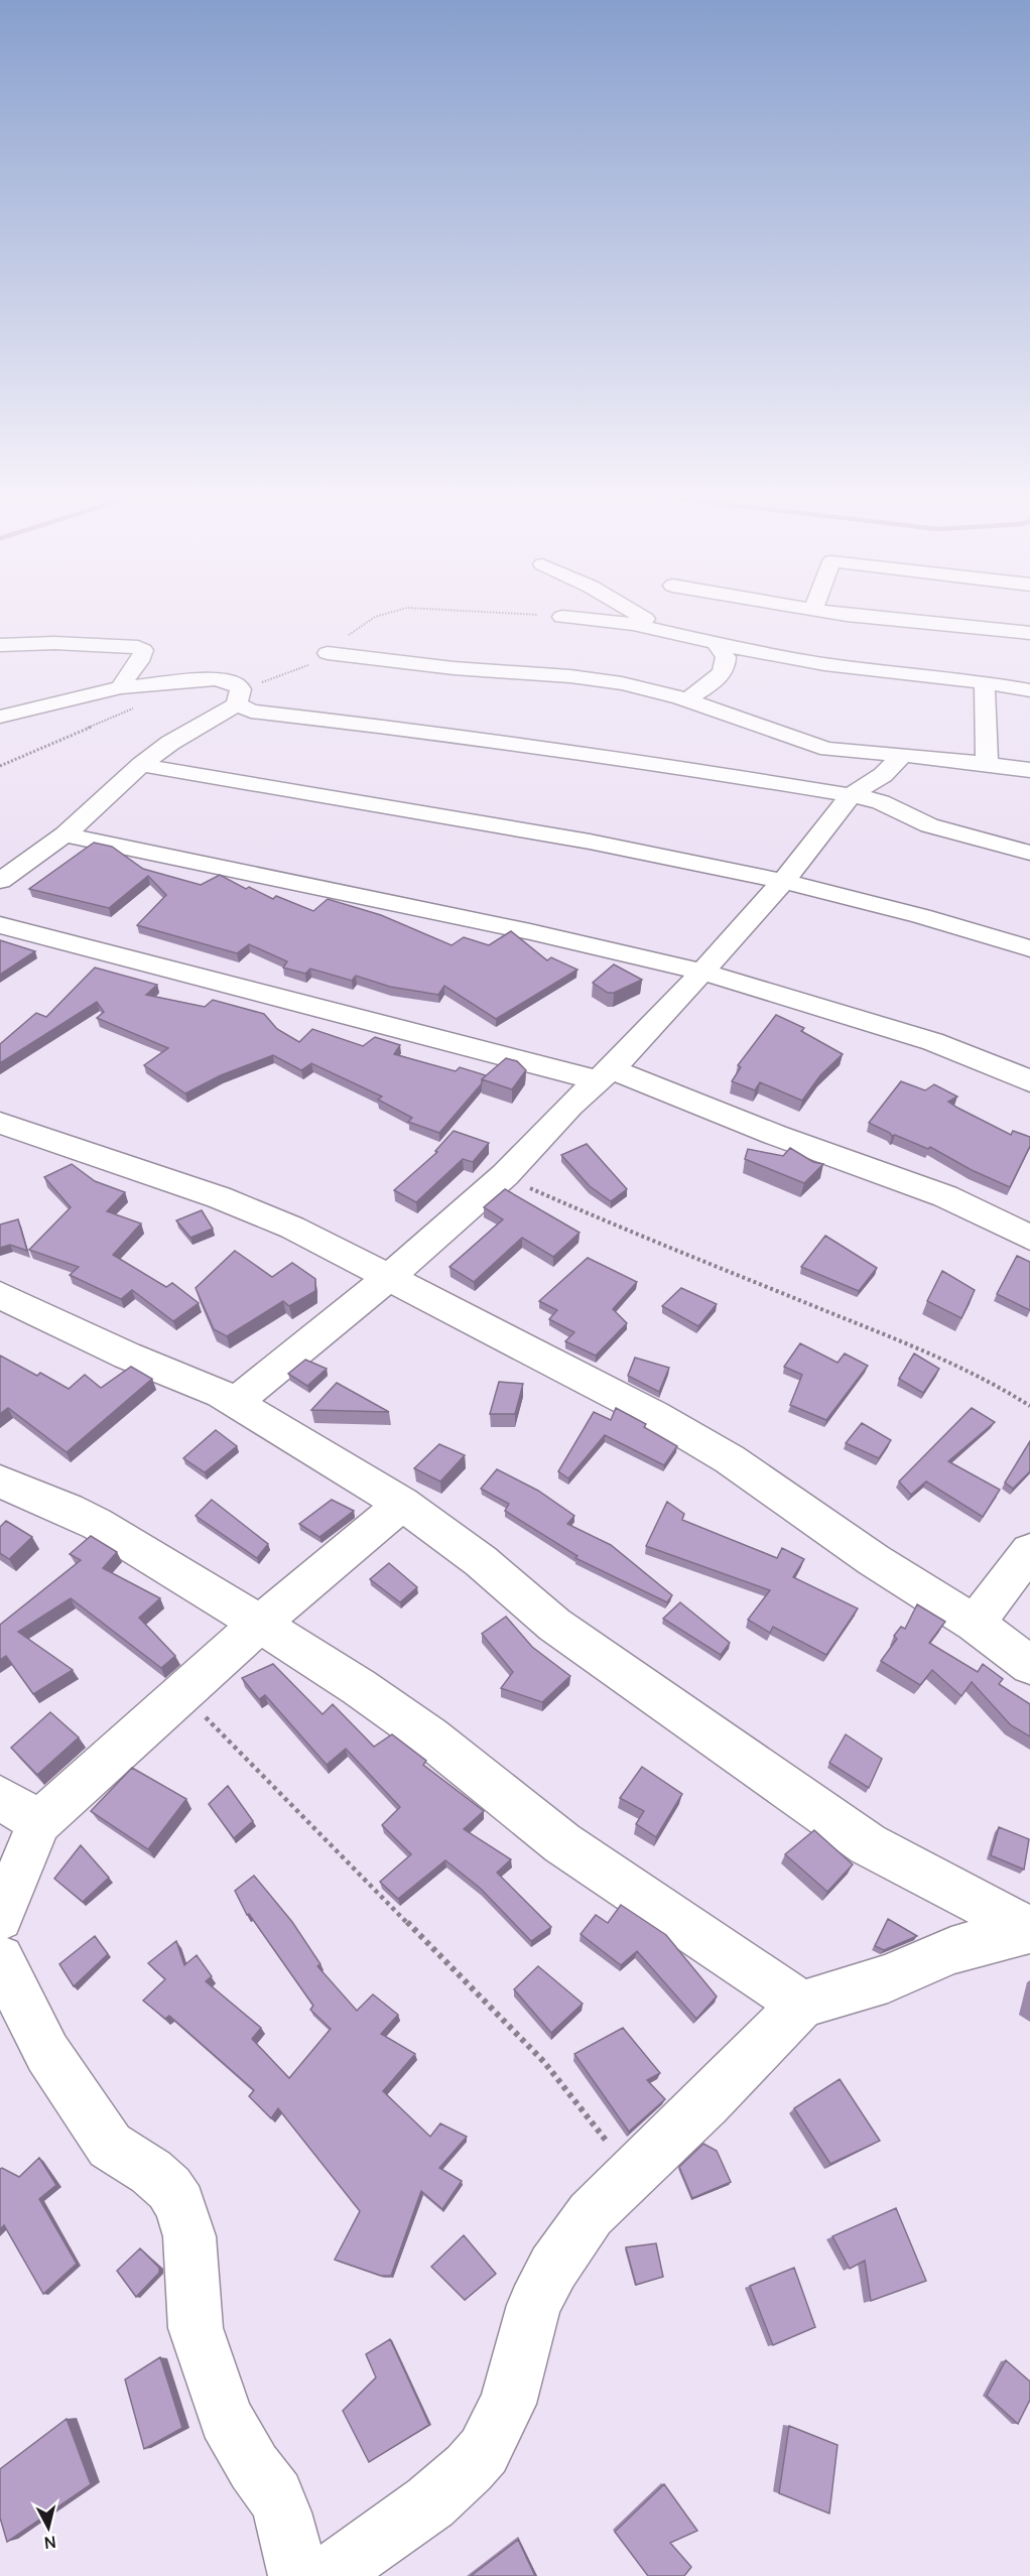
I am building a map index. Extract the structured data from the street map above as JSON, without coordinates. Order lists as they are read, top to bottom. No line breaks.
{"north":"bottom"}
